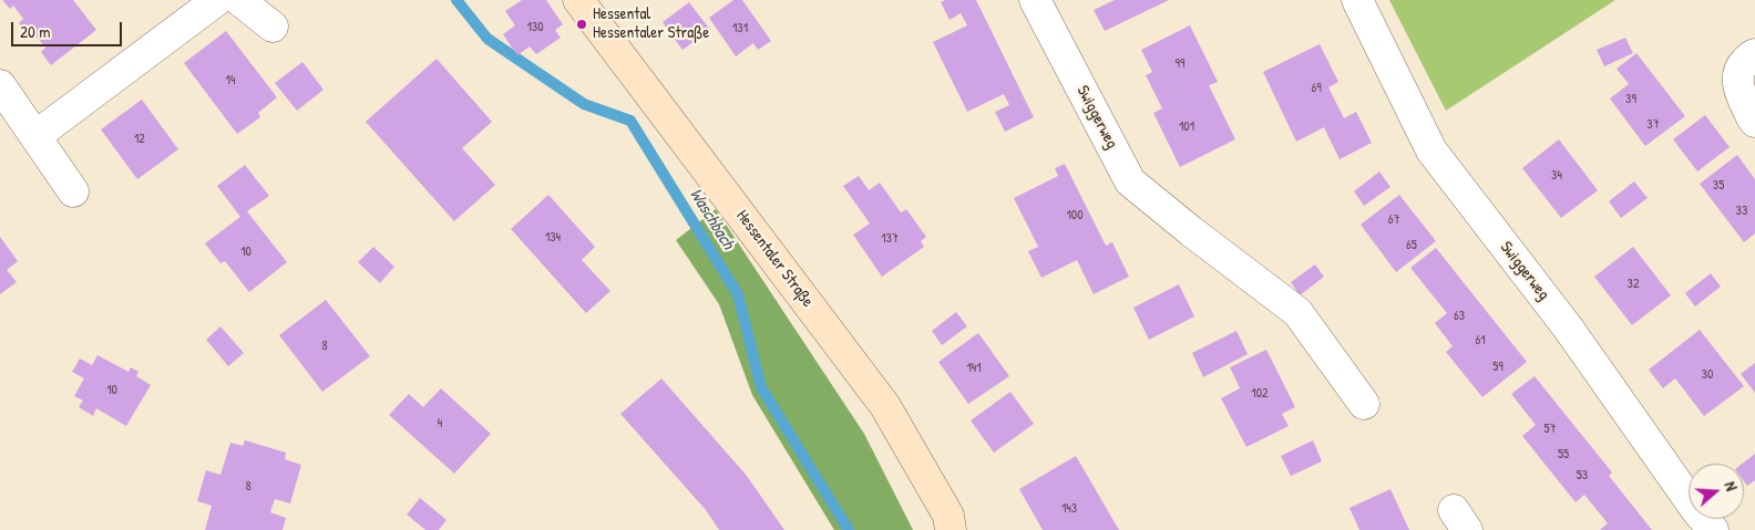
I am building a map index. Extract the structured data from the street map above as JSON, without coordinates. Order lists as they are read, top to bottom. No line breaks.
{"streets":{"main road":["Hessentaler Straße"],"street":["Swiggerweg"]},"water":["Waschbach"],"places":["Hessental Hessentaler Straße"],"house_numbers":["130","131","99","14","69","39","37","101","12","34","35","33","100","67","134","137","65","10","32","63","61","8","59","141","30","10","102","4","57","55","53","8","143"],"scale_bar":"20 m","north":"right"}
